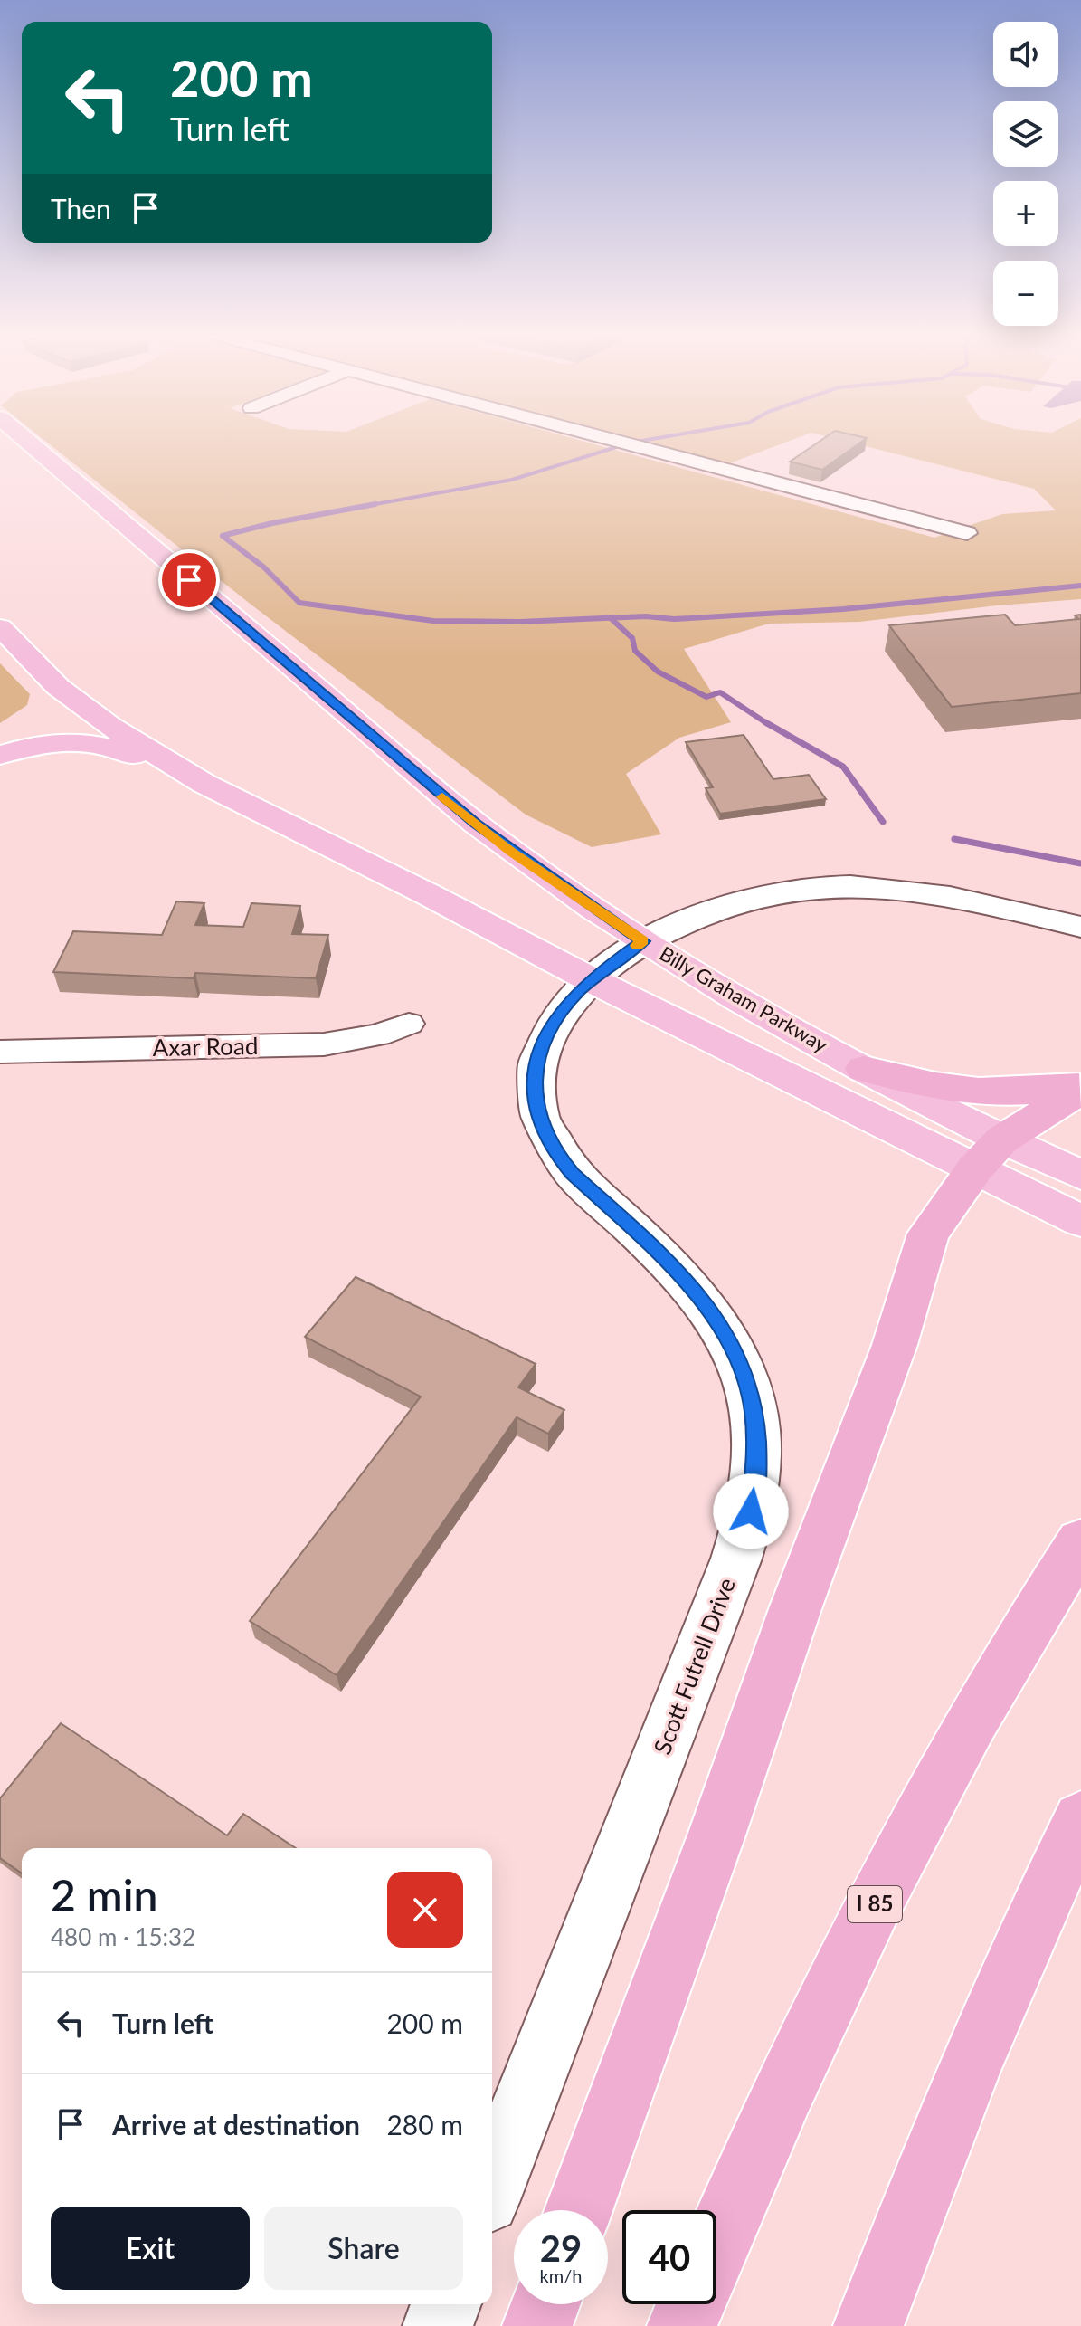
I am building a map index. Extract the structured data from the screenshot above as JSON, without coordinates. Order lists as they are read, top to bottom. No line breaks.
{"streets":{"highway":["Billy Graham Parkway","I 85"],"street":["Axar Road","Scott Futrell Drive"]},"crossings":[["Billy Graham Parkway","Scott Futrell Drive"]],"page":{"map_buttons":["+","−"],"turn":["200 m","Turn left"],"then":"Then","heading":["2 min","480 m · 15:32"],"list":[{"name":"Turn left","value":"200 m"},{"name":"Arrive at destination","value":"280 m"}],"buttons":["Exit","Share"],"speed":"29 km/h","limit":"40"}}
